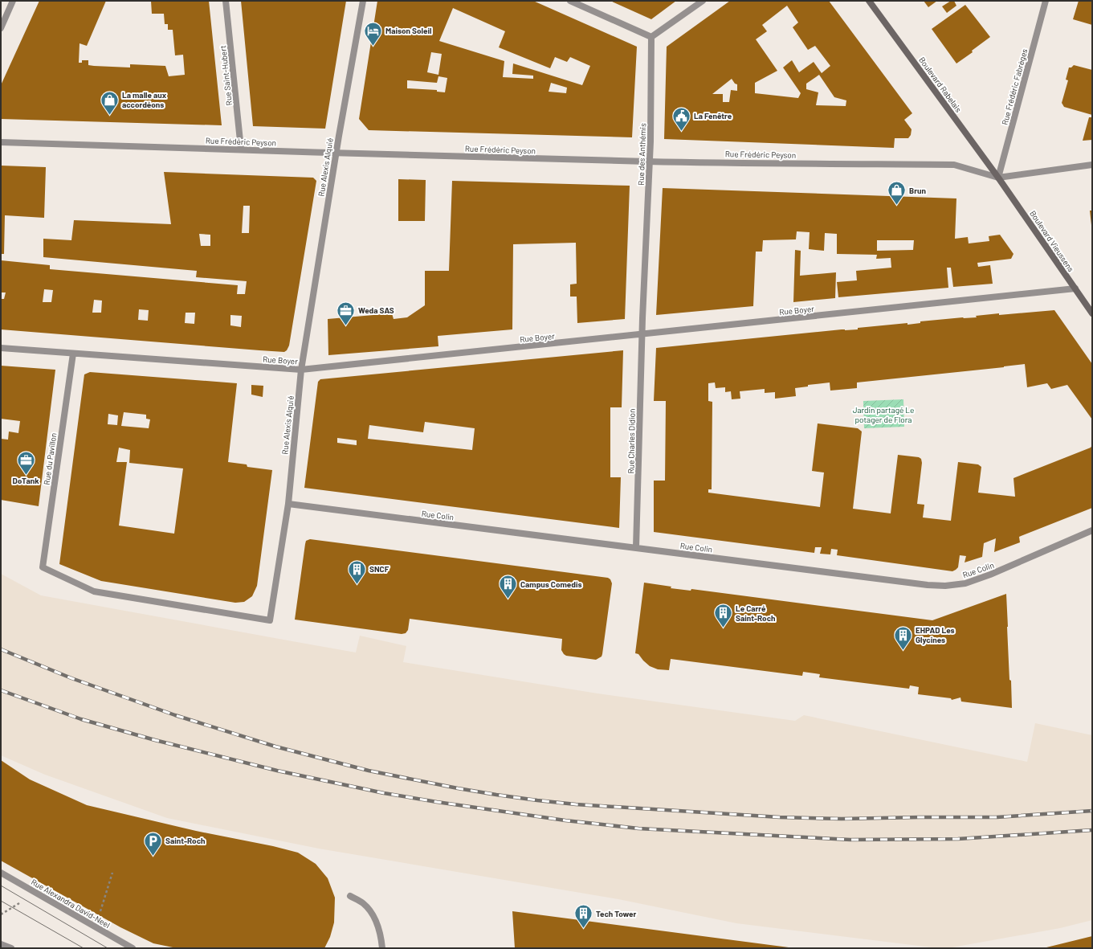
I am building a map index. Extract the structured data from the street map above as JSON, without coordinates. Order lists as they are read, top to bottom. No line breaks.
{"streets":{"main road":["Boulevard Rabelais","Boulevard Vieussens"],"street":["Rue Saint-Hubert","Rue Frédéric Fabrèges","Rue Frédéric Peyson","Rue des Anthémis","Rue Alexis Alquié","Rue Boyer","Rue Charles Didion","Rue du Pavillon","Rue Colin","Rue Alexandra David-Neel"]},"crossings":[["Rue Saint-Hubert","Rue Frédéric Peyson"],["Boulevard Rabelais","Rue Frédéric Fabrèges"],["Boulevard Rabelais","Rue Frédéric Peyson"],["Boulevard Rabelais","Boulevard Vieussens"],["Rue Frédéric Fabrèges","Rue Frédéric Peyson"],["Rue Frédéric Fabrèges","Boulevard Vieussens"],["Rue Frédéric Peyson","Rue des Anthémis"],["Rue Frédéric Peyson","Rue Alexis Alquié"],["Rue Frédéric Peyson","Boulevard Vieussens"],["Rue des Anthémis","Rue Boyer"],["Rue des Anthémis","Rue Charles Didion"],["Rue Alexis Alquié","Rue Boyer"],["Rue Alexis Alquié","Rue du Pavillon"],["Rue Alexis Alquié","Rue Colin"],["Boulevard Vieussens","Rue Boyer"],["Rue Boyer","Rue Charles Didion"],["Rue Boyer","Rue du Pavillon"],["Rue Charles Didion","Rue Colin"]],"parks":["Jardin partagé Le potager de Flora"],"places":{"hotel":["Maison Soleil"],"shop":["La malle aux accordéons","Brun"],"public building":["La Fenêtre"],"office":["Weda SAS","DoTank"],"building":["SNCF","Campus Comedis","Le Carré Saint-Roch","EHPAD Les Glycines","Tech Tower"],"parking":["Saint-Roch"]}}
